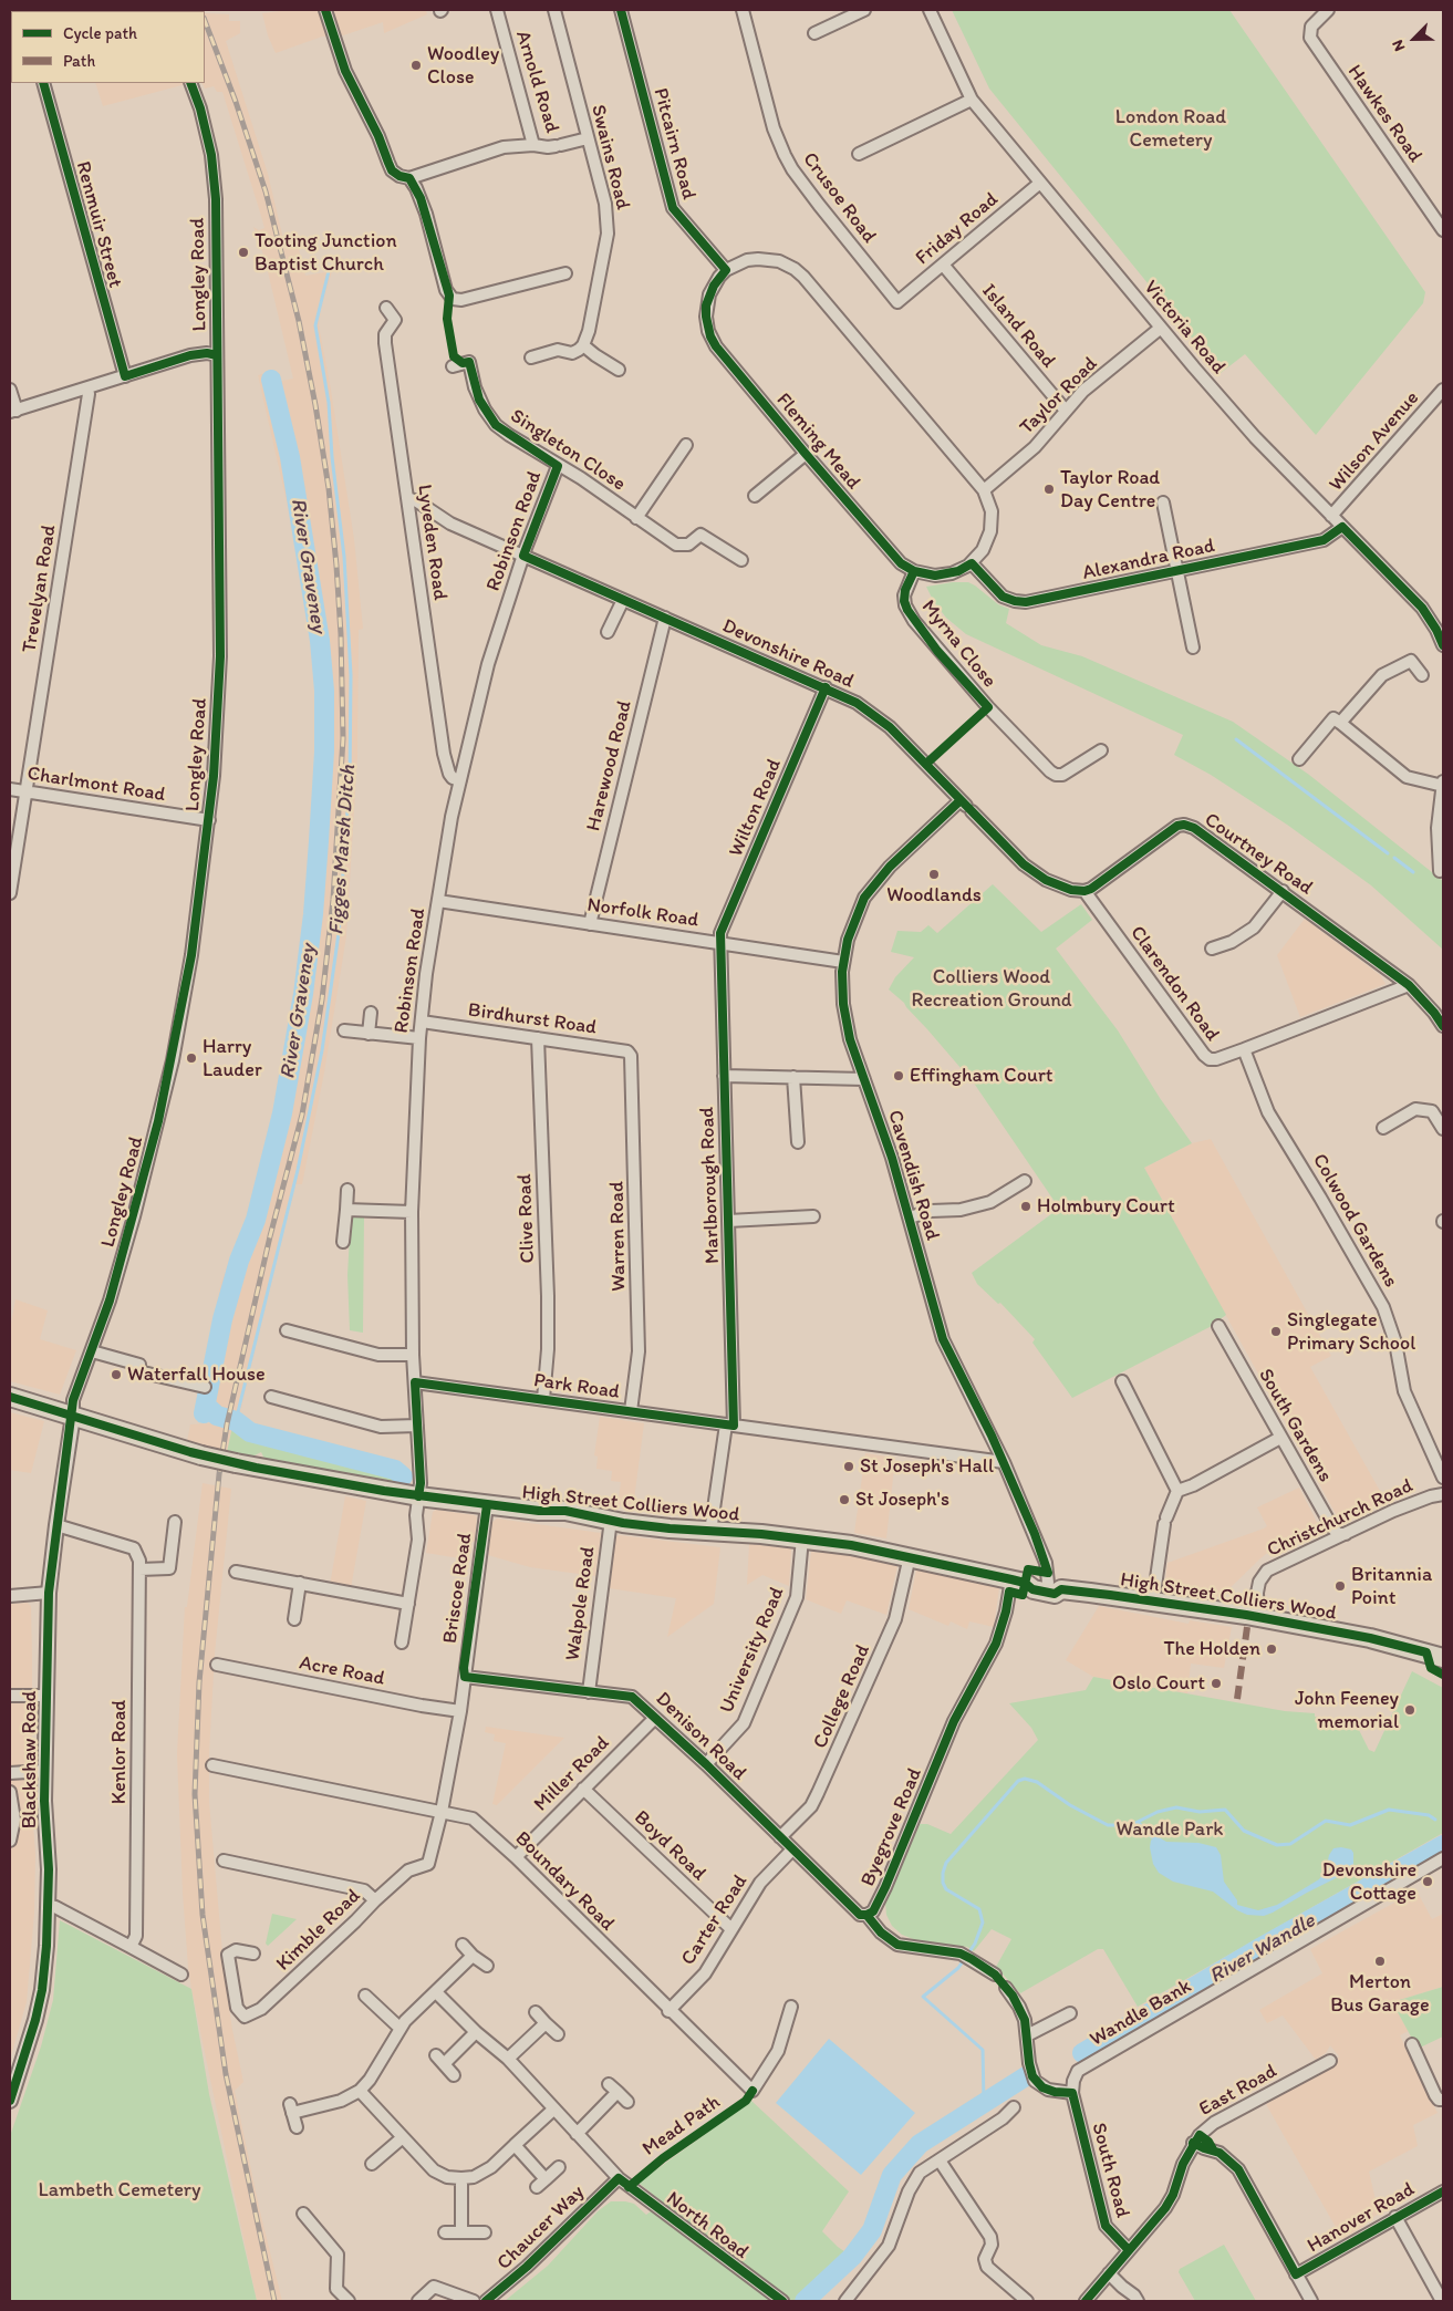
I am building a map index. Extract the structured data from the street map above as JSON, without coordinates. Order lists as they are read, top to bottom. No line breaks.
{"streets":{"highway":["High Street Colliers Wood"],"street":["Arnold Road","Hawkes Road","Pitcairn Road","Swains Road","Crusoe Road","Renmuir Street","Friday Road","Longley Road","Island Road","Victoria Road","Taylor Road","Fleming Mead","Wilson Avenue","Singleton Close","Robinson Road","Lyveden Road","Alexandra Road","Trevelyan Road","Myrna Close","Devonshire Road","Harewood Road","Charlmont Road","Wilton Road","Courtney Road","Norfolk Road","Clarendon Road","Birdhurst Road","Cavendish Road","Marlborough Road","Clive Road","Colwood Gardens","Warren Road","Park Road","South Gardens","Christchurch Road","Briscoe Road","Walpole Road","University Road","Acre Road","College Road","Denison Road","Kenlor Road","Blackshaw Road","Miller Road","Byegrove Road","Boyd Road","Boundary Road","Carter Road","Kimble Road","Wandle Bank","East Road","South Road","Hanover Road","North Road","Chaucer Way"],"cycle path":["Mead Path"]},"crossings":[["Arnold Road","Swains Road"],["Pitcairn Road","Fleming Mead"],["Crusoe Road","Friday Road"],["Friday Road","Island Road"],["Friday Road","Victoria Road"],["Longley Road","Charlmont Road"],["Longley Road","High Street Colliers Wood"],["Longley Road","Blackshaw Road"],["Island Road","Taylor Road"],["Victoria Road","Taylor Road"],["Victoria Road","Wilson Avenue"],["Victoria Road","Alexandra Road"],["Fleming Mead","Myrna Close"],["Singleton Close","Robinson Road"],["Robinson Road","Lyveden Road"],["Robinson Road","Devonshire Road"],["Robinson Road","Norfolk Road"],["Robinson Road","Birdhurst Road"],["Robinson Road","Park Road"],["Robinson Road","High Street Colliers Wood"],["Lyveden Road","Devonshire Road"],["Trevelyan Road","Charlmont Road"],["Devonshire Road","Harewood Road"],["Devonshire Road","Wilton Road"],["Devonshire Road","Courtney Road"],["Devonshire Road","Clarendon Road"],["Devonshire Road","Cavendish Road"],["Harewood Road","Norfolk Road"],["Wilton Road","Norfolk Road"],["Wilton Road","Marlborough Road"],["Courtney Road","Clarendon Road"],["Norfolk Road","Cavendish Road"],["Norfolk Road","Marlborough Road"],["Clarendon Road","Colwood Gardens"],["Birdhurst Road","Clive Road"],["Birdhurst Road","Warren Road"],["Cavendish Road","Park Road"],["Cavendish Road","High Street Colliers Wood"],["Marlborough Road","Park Road"],["Marlborough Road","High Street Colliers Wood"],["Clive Road","Park Road"],["Warren Road","Park Road"],["South Gardens","Christchurch Road"],["High Street Colliers Wood","Christchurch Road"],["High Street Colliers Wood","Briscoe Road"],["High Street Colliers Wood","Walpole Road"],["High Street Colliers Wood","University Road"],["High Street Colliers Wood","College Road"],["High Street Colliers Wood","Blackshaw Road"],["High Street Colliers Wood","Byegrove Road"],["Briscoe Road","Acre Road"],["Briscoe Road","Denison Road"],["Briscoe Road","Boundary Road"],["Briscoe Road","Kimble Road"],["Walpole Road","Denison Road"],["University Road","Denison Road"],["College Road","Denison Road"],["Denison Road","Miller Road"],["Denison Road","Byegrove Road"],["Denison Road","Carter Road"],["Kenlor Road","Blackshaw Road"],["Miller Road","Boyd Road"],["Miller Road","Boundary Road"],["Boyd Road","Carter Road"],["Boundary Road","Carter Road"],["Boundary Road","Kimble Road"],["Wandle Bank","South Road"],["East Road","South Road"],["North Road","Chaucer Way"]],"water":["River Graveney","Figges Marsh Ditch","River Wandle"],"parks":["London Road Cemetery","Colliers Wood Recreation Ground","Wandle Park","Lambeth Cemetery"],"places":["Woodley Close","Tooting Junction Baptist Church","Taylor Road Day Centre","Woodlands","Harry Lauder","Effingham Court","Holmbury Court","Singlegate Primary School","Waterfall House","St Joseph's Hall","St Joseph's","Britannia Point","The Holden","Oslo Court","John Feeney memorial","Devonshire Cottage","Merton Bus Garage"],"legend":["Cycle path","Path"],"north":"bottom left"}
